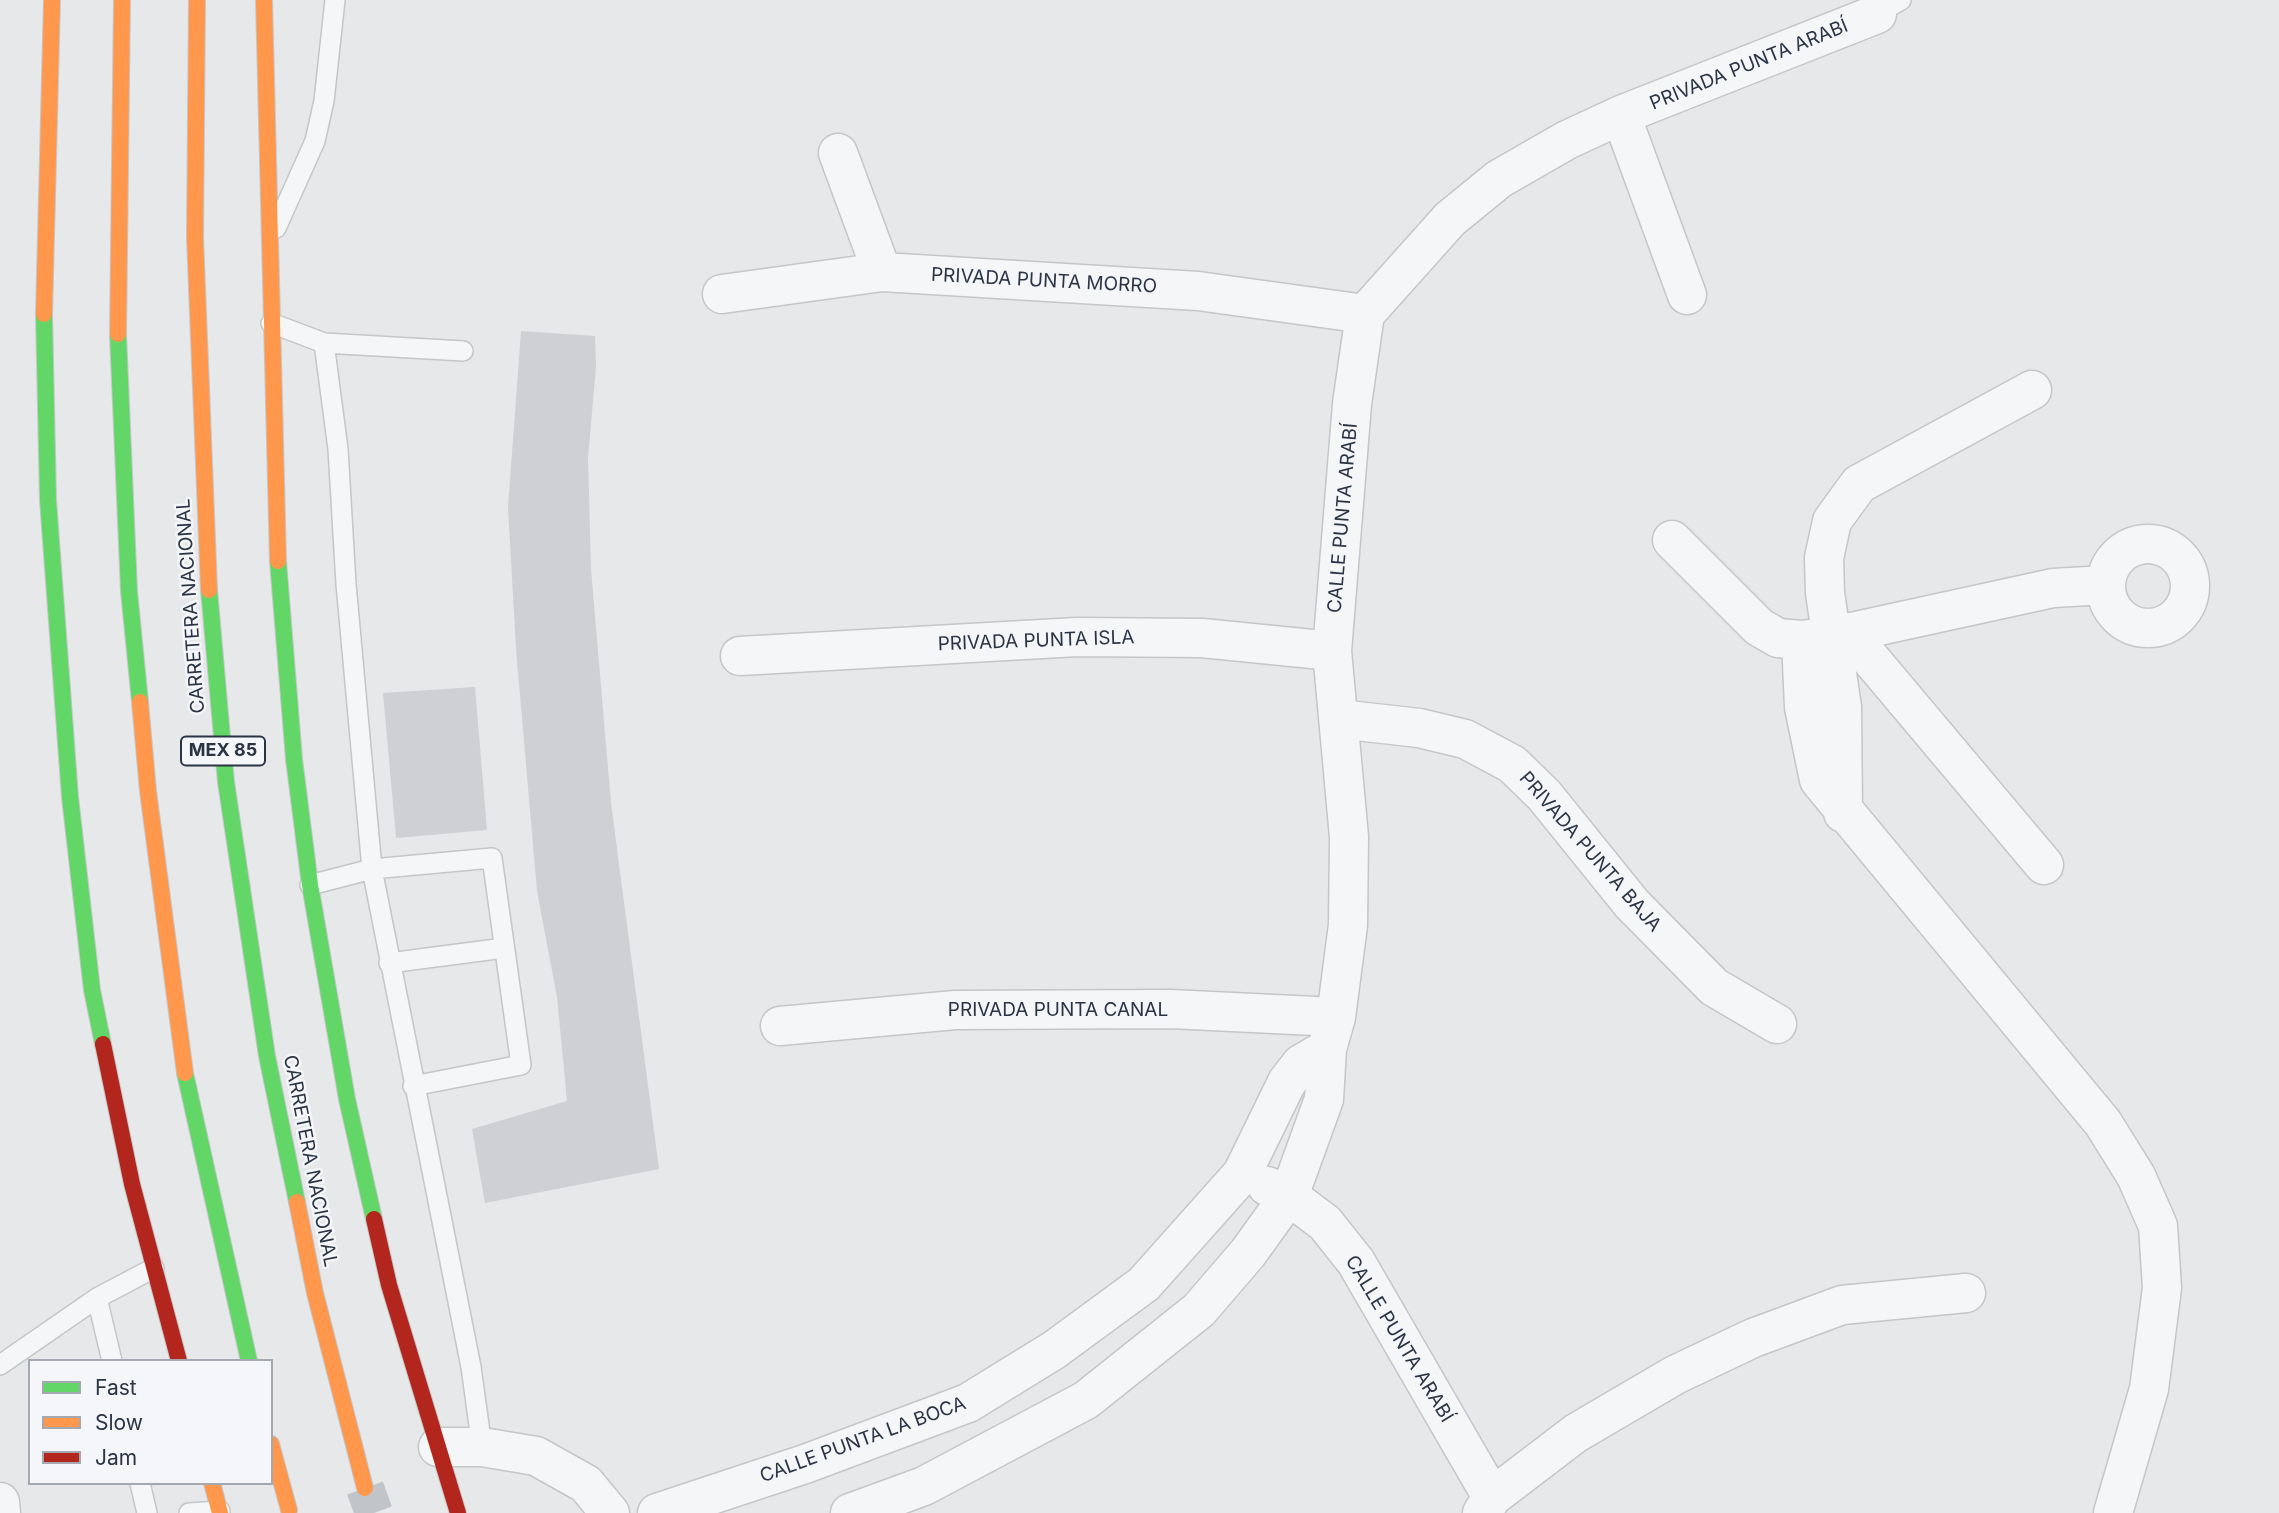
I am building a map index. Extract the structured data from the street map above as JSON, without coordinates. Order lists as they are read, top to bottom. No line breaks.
{"streets":{"main road":["CARRETERA NACIONAL","MEX 85"],"street":["PRIVADA PUNTA ARABÍ","PRIVADA PUNTA MORRO","CALLE PUNTA ARABÍ","PRIVADA PUNTA ISLA","PRIVADA PUNTA BAJA","PRIVADA PUNTA CANAL","CALLE PUNTA LA BOCA"]},"crossings":[["PRIVADA PUNTA MORRO","CALLE PUNTA ARABÍ"],["CALLE PUNTA ARABÍ","PRIVADA PUNTA ISLA"],["CALLE PUNTA ARABÍ","PRIVADA PUNTA BAJA"],["CALLE PUNTA ARABÍ","PRIVADA PUNTA CANAL"],["CALLE PUNTA ARABÍ","CALLE PUNTA LA BOCA"]],"legend":["Fast","Slow","Jam"]}
